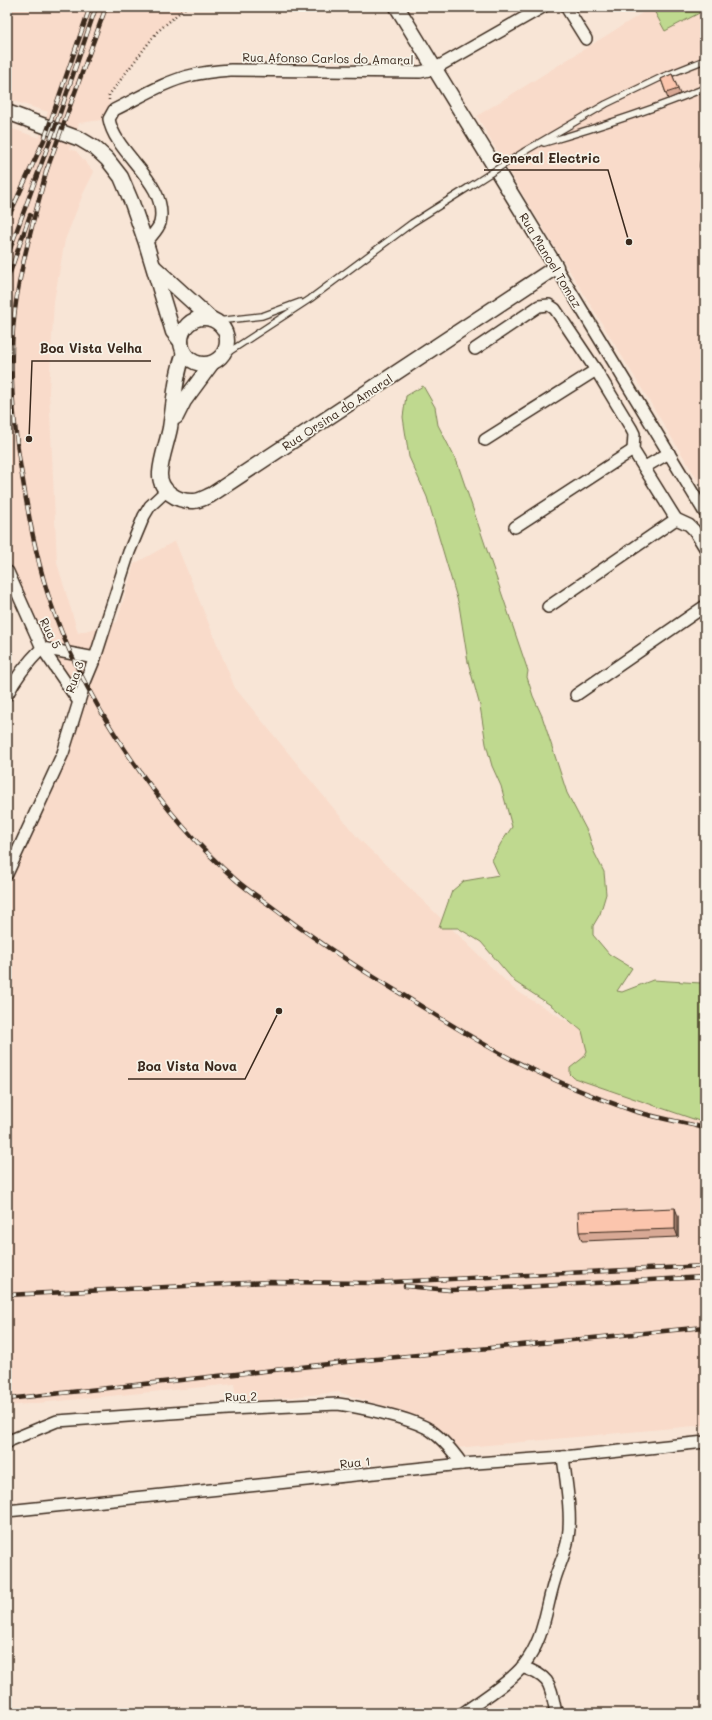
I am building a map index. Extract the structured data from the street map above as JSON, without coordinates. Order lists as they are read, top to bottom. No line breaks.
{"streets":{"street":["Rua Afonso Carlos do Amaral","Rua Manoel Tomaz","Rua Orsina do Amaral","Rua 5","Rua 3","Rua 2","Rua 1"]},"crossings":[["Rua Afonso Carlos do Amaral","Rua Manoel Tomaz"],["Rua Manoel Tomaz","Rua Orsina do Amaral"],["Rua Orsina do Amaral","Rua 3"],["Rua 5","Rua 3"],["Rua 2","Rua 1"]],"places":["General Electric","Boa Vista Velha","Boa Vista Nova"]}
